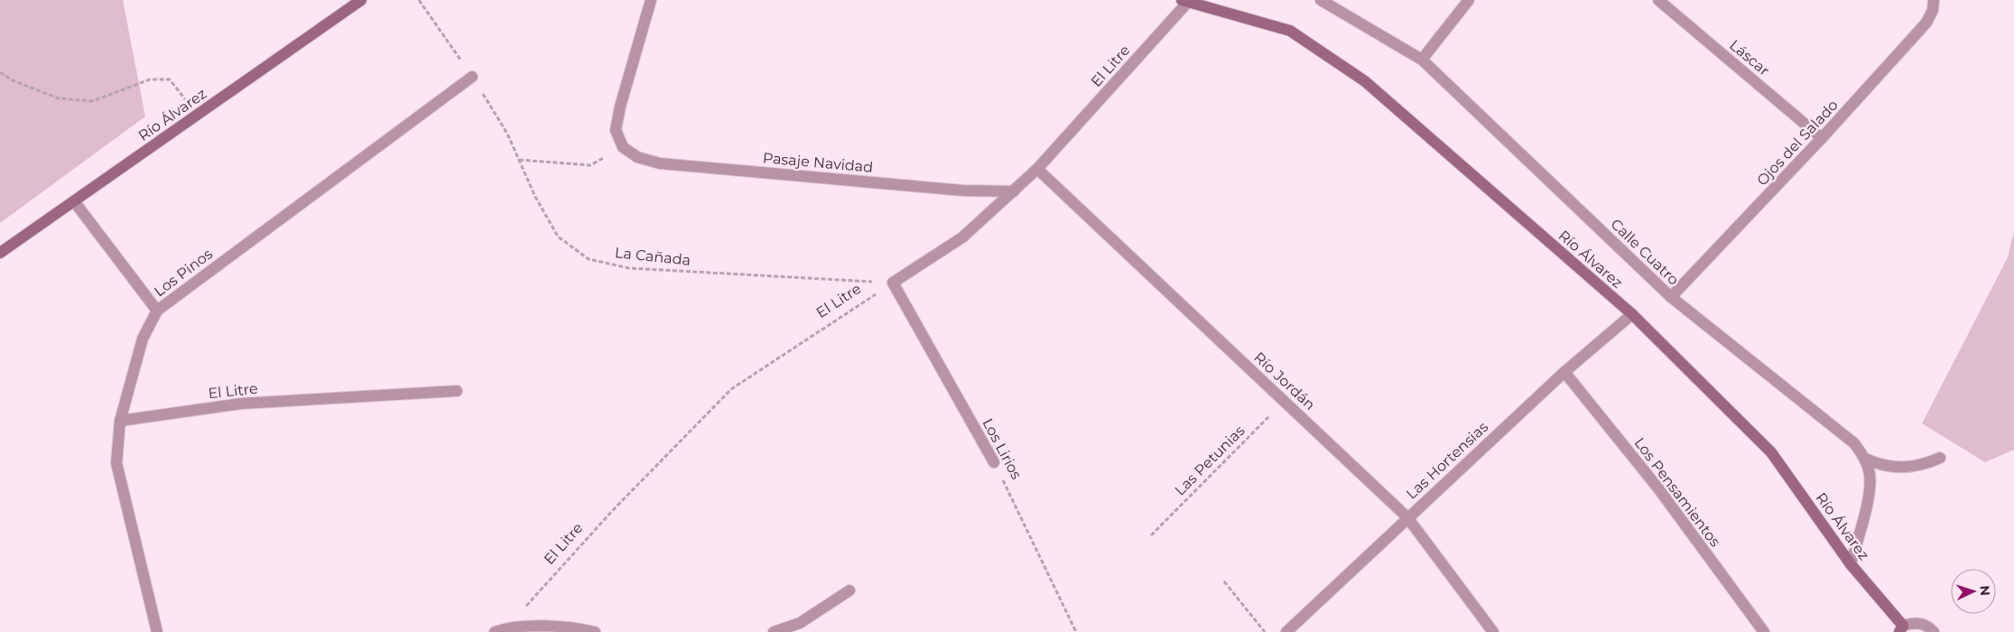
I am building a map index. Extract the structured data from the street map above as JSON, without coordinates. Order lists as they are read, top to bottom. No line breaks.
{"streets":{"street":["Láscar","El Litre","Río Álvarez","Ojos del Salado","Pasaje Navidad","Calle Cuatro","Los Pinos","Río Jordán","Los Lirios","Las Hortensias","Los Pensamientos"],"path":["La Cañada","Las Petunias"]},"crossings":[["Láscar","Ojos del Salado"],["El Litre","Río Álvarez"],["El Litre","Pasaje Navidad"],["El Litre","La Cañada"],["El Litre","Los Pinos"],["El Litre","Río Jordán"],["El Litre","Los Lirios"],["Río Álvarez","Calle Cuatro"],["Río Álvarez","Las Hortensias"],["Ojos del Salado","Calle Cuatro"],["La Cañada","Los Pinos"],["La Cañada","Los Lirios"],["Río Jordán","Las Petunias"],["Río Jordán","Las Hortensias"],["Las Hortensias","Los Pensamientos"]],"north":"right"}
